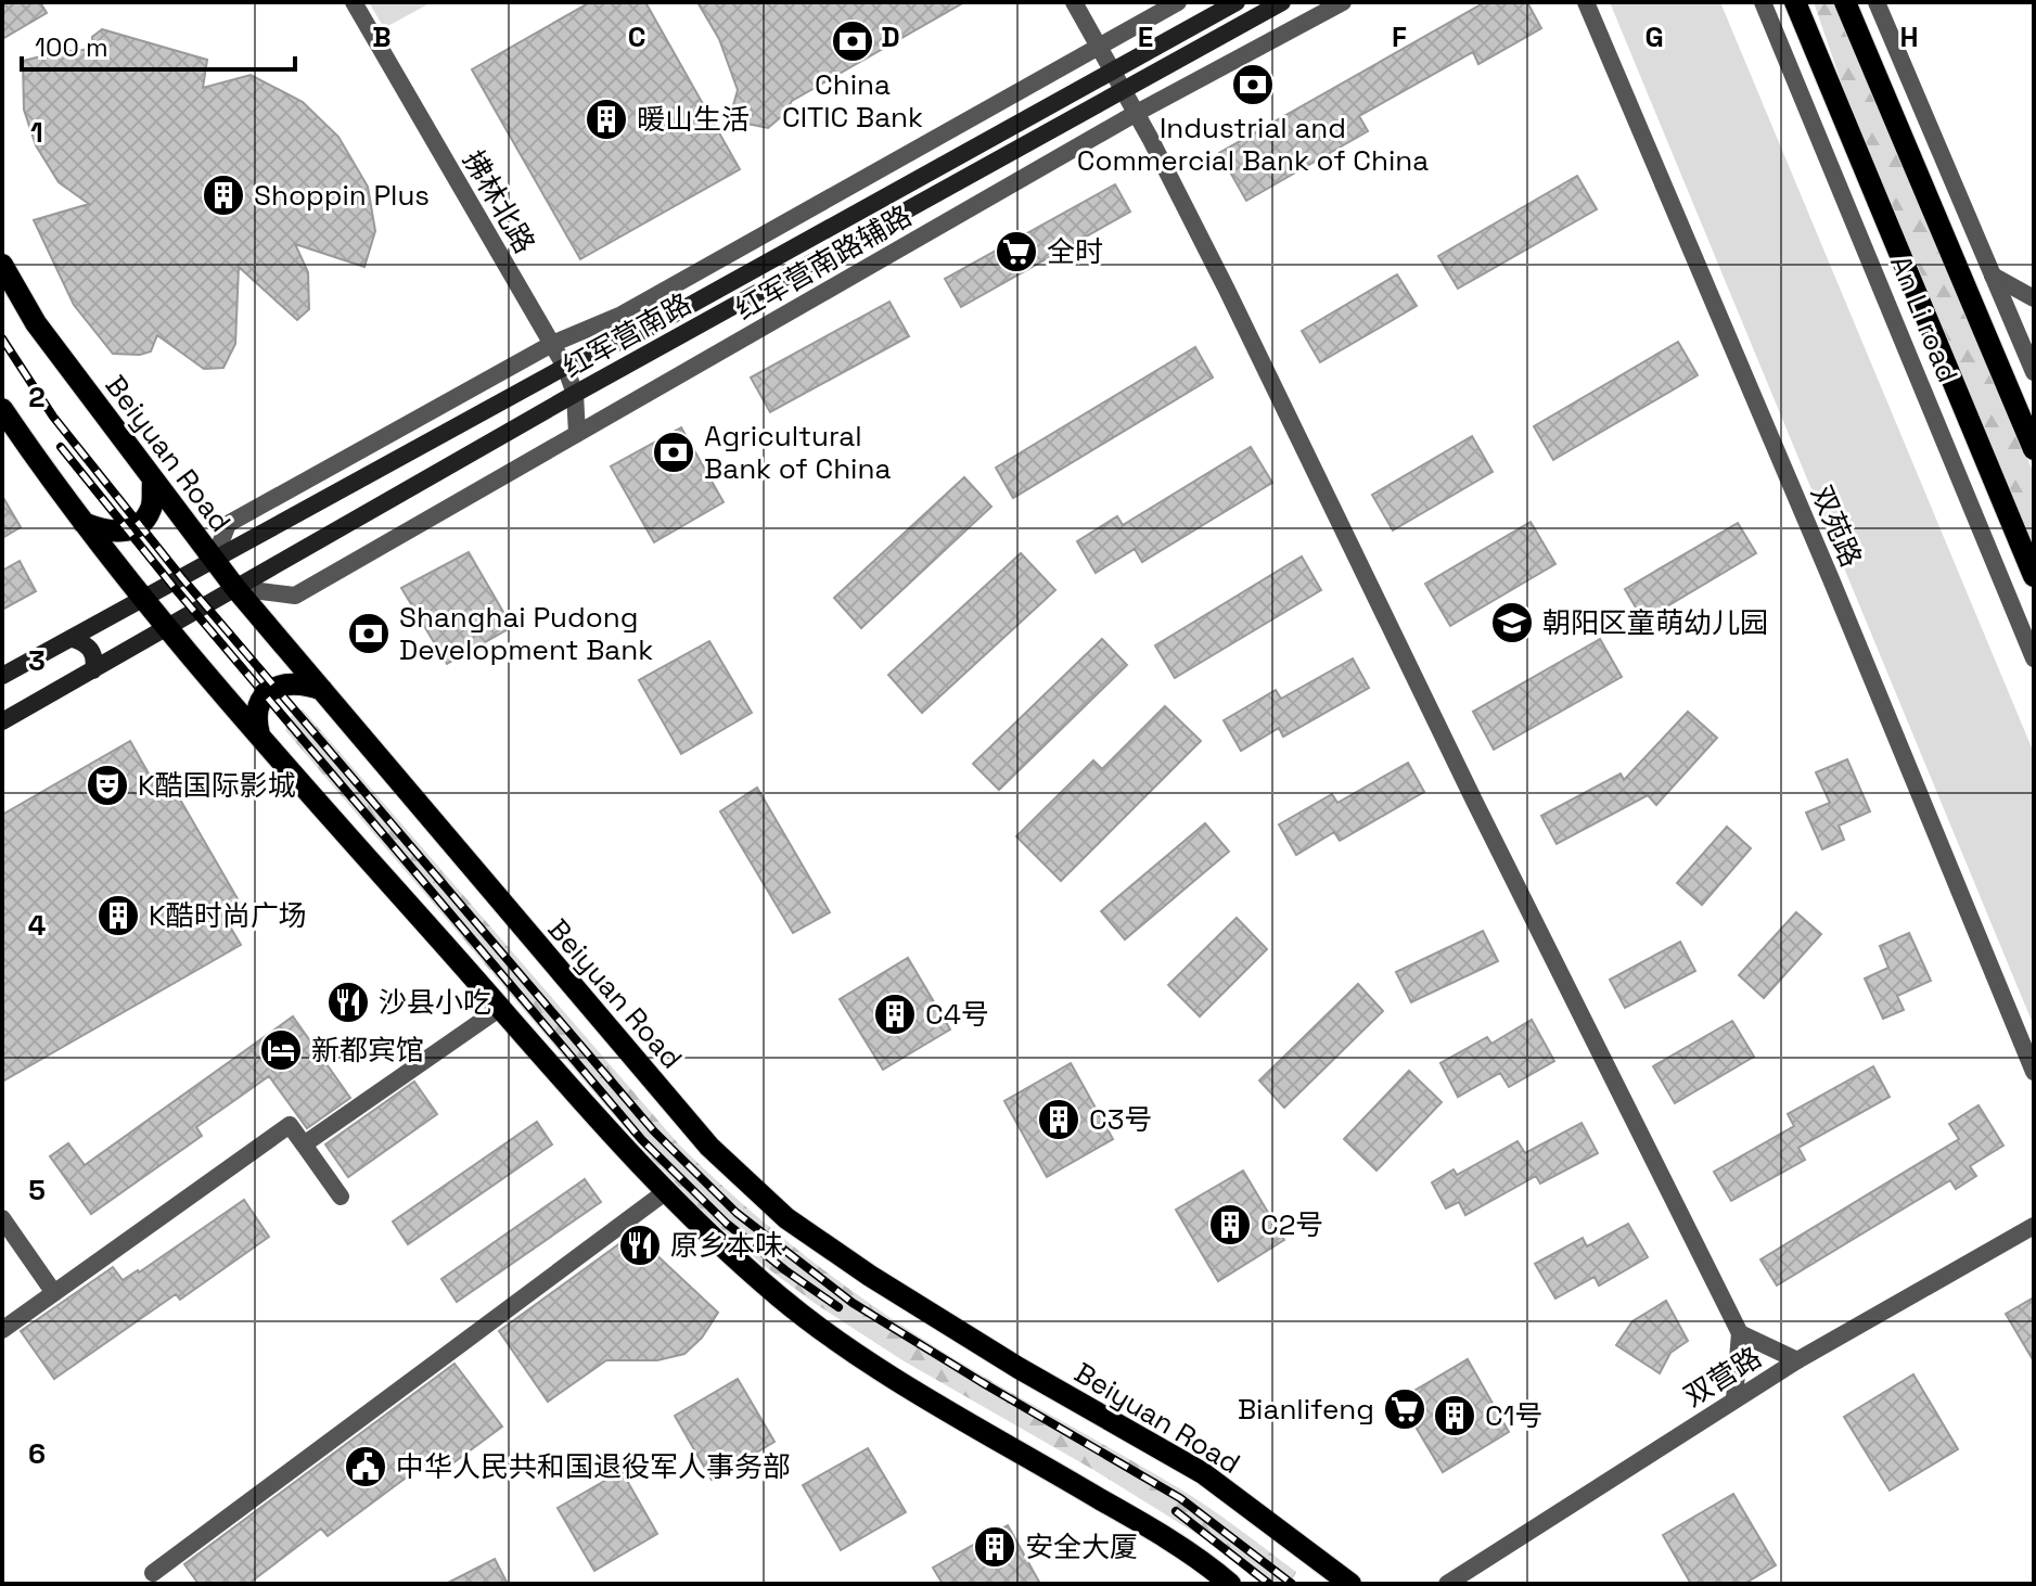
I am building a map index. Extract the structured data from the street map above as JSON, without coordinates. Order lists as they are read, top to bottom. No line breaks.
{"streets":{"main road":["An Li road","红军营南路","Beiyuan Road"],"street":["拂林北路","红军营南路辅路","双苑路","双营路"]},"crossings":[["拂林北路","红军营南路辅路"],["拂林北路","红军营南路"],["红军营南路辅路","红军营南路"],["红军营南路辅路","Beiyuan Road"],["红军营南路","Beiyuan Road"]],"places":{"bank":["China CITIC Bank","Industrial and Commercial Bank of China","Agricultural Bank of China","Shanghai Pudong Development Bank"],"building":["暖山生活","Shoppin Plus","K酷时尚广场","C4号","C3号","C2号","C1号","安全大厦"],"supermarket":["全时","Bianlifeng"],"school or university":["朝阳区童萌幼儿园"],"theatre":["K酷国际影城"],"restaurant":["沙县小吃","原乡本味"],"hotel":["新都宾馆"],"public building":["中华人民共和国退役军人事务部"]},"scale_bar":"100 m","grid":{"columns":["B","C","D","E","F","G","H"],"rows":["1","2","3","4","5","6"]}}
